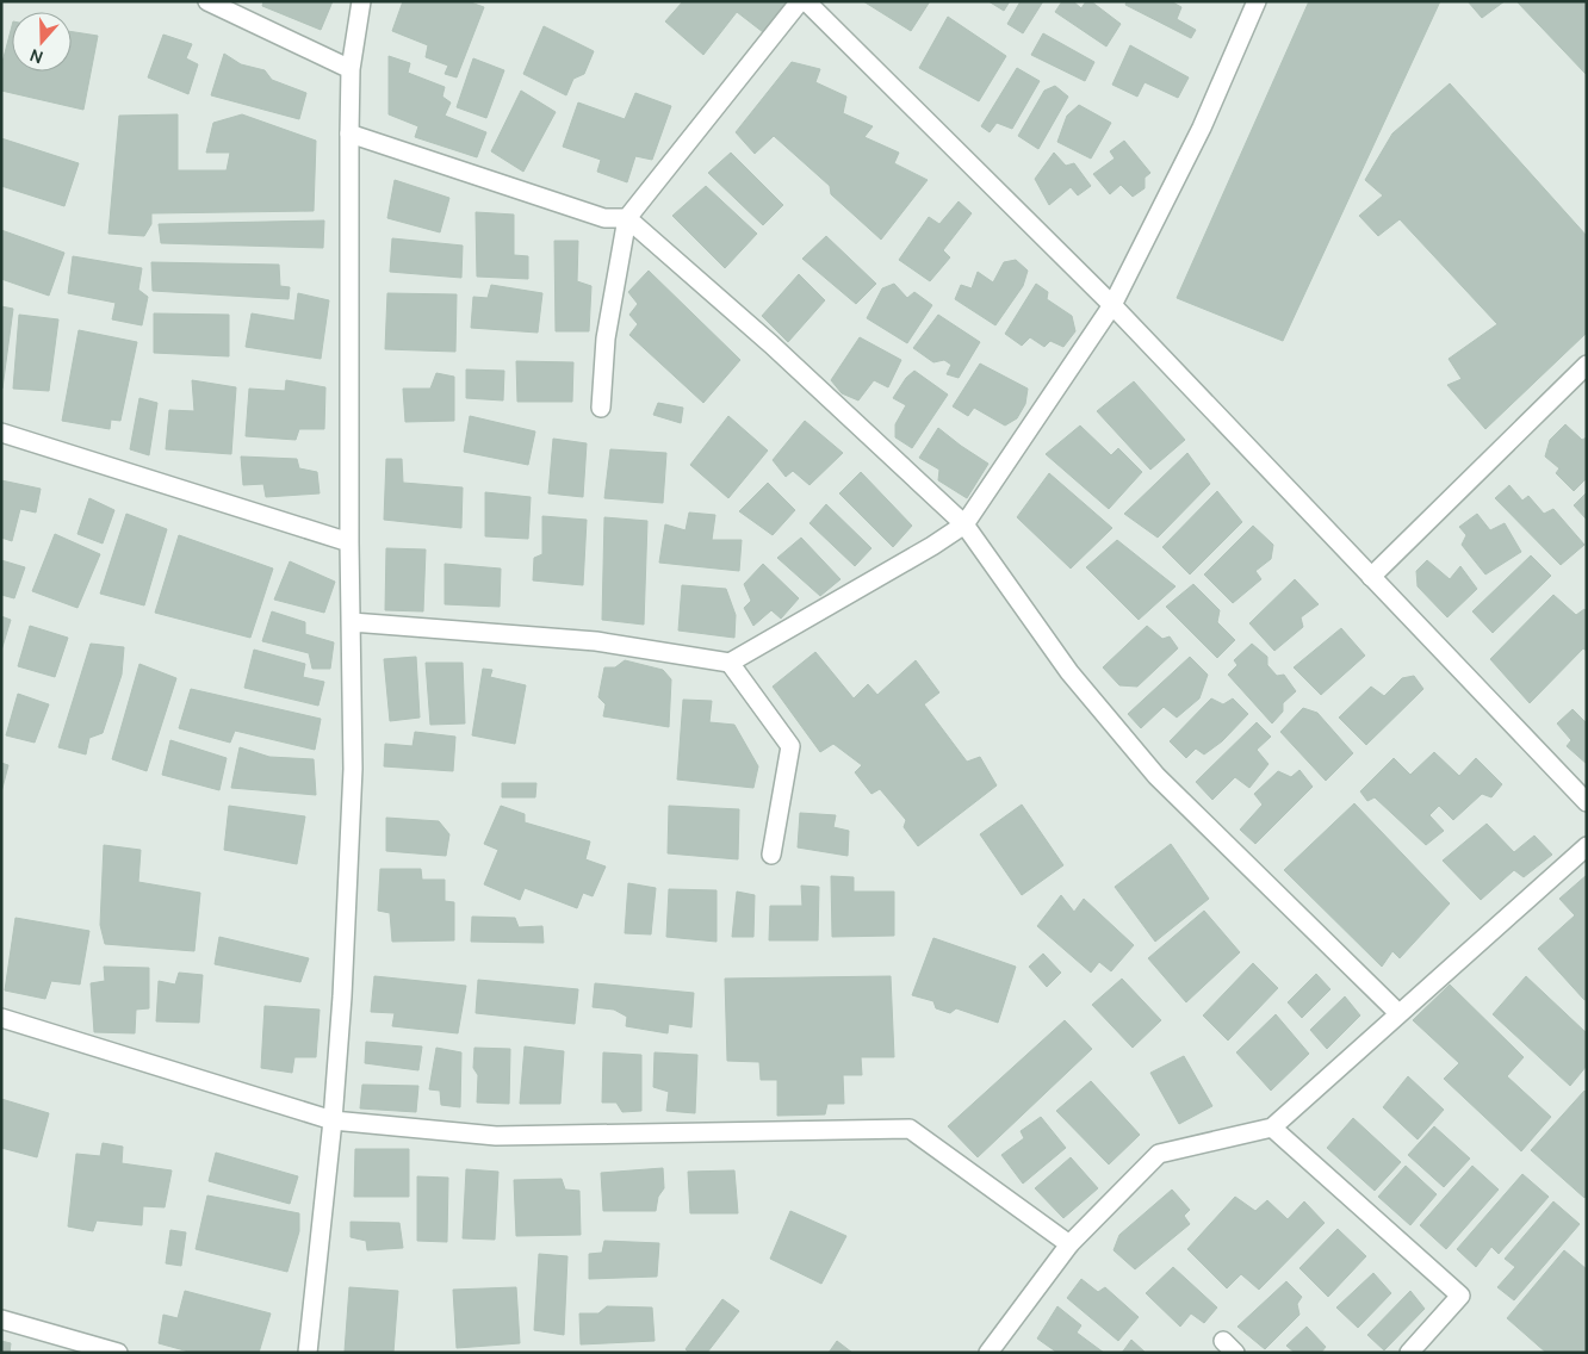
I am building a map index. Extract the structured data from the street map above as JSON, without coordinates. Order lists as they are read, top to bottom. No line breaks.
{"north":"bottom"}
